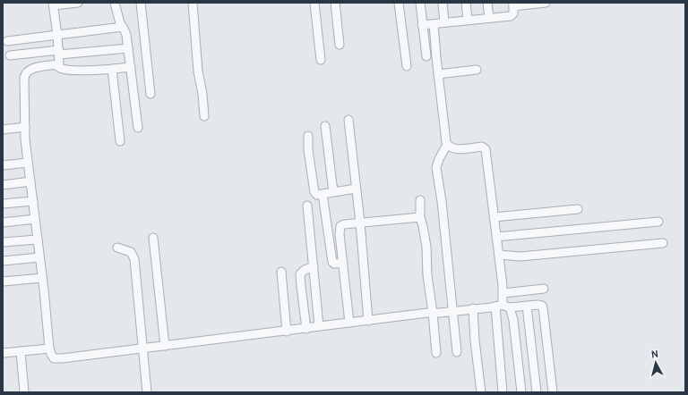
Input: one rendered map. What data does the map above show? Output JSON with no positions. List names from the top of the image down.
{
  "north": "top"
}
